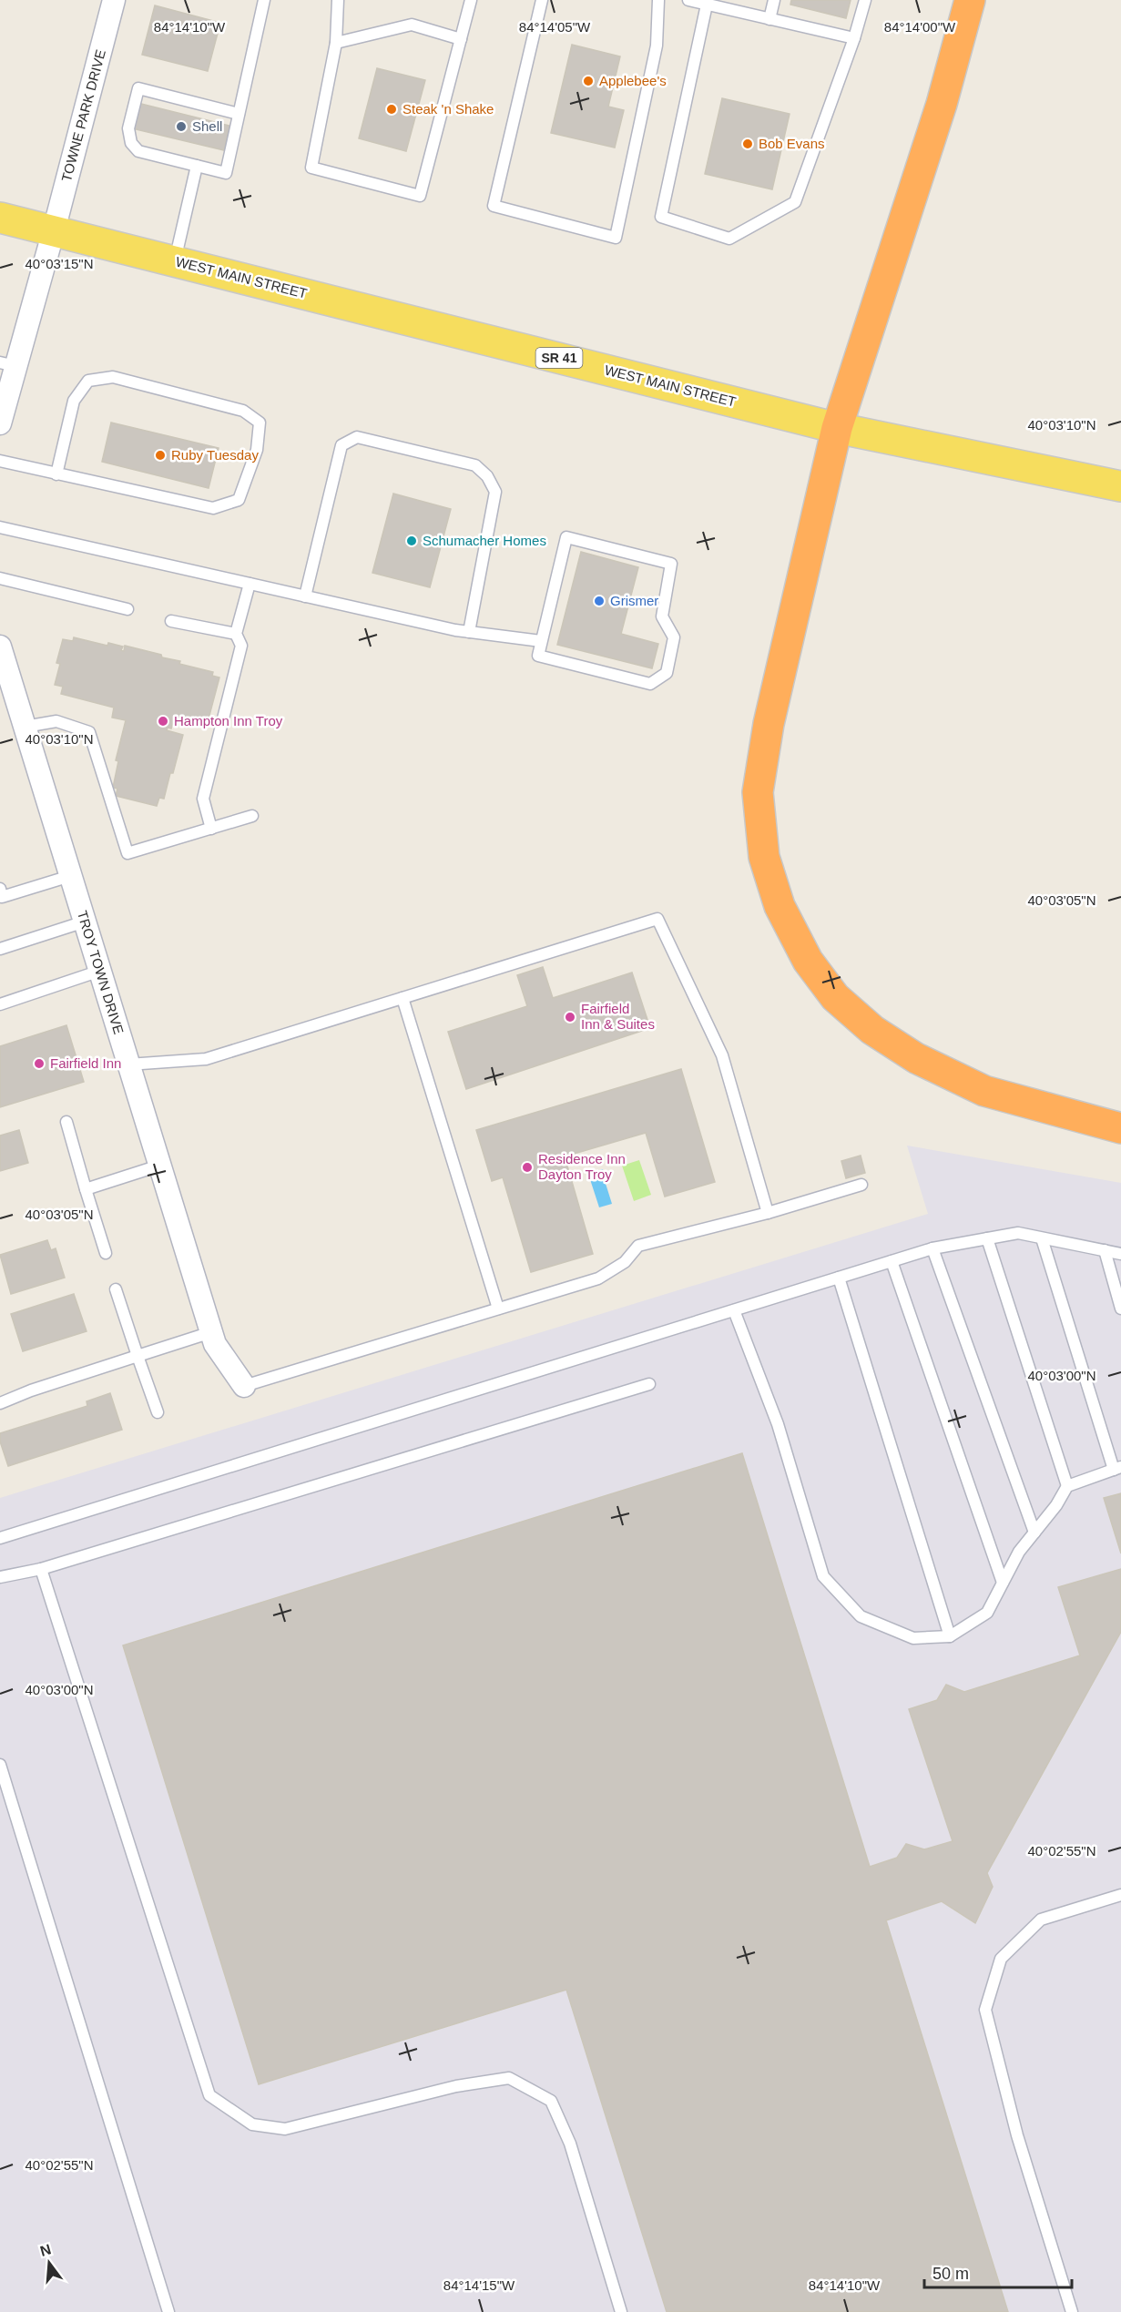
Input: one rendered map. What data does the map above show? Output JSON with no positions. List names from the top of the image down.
{
  "streets": {
    "main road": ["WEST MAIN STREET", "SR 41"],
    "street": ["TOWNE PARK DRIVE", "TROY TOWN DRIVE"]
  },
  "crossings": [
    ["TOWNE PARK DRIVE", "WEST MAIN STREET"]
  ],
  "places": [
    "Applebee's",
    "Steak 'n Shake",
    "Shell",
    "Bob Evans",
    "Ruby Tuesday",
    "Schumacher Homes",
    "Grismer",
    "Hampton Inn Troy",
    "Fairfield Inn & Suites",
    "Fairfield Inn",
    "Residence Inn Dayton Troy"
  ],
  "scale_bar": "50 m",
  "north": "top",
  "coordinates": [
    "84°14'10\"W",
    "84°14'05\"W",
    "84°14'00\"W",
    "40°03'15\"N",
    "40°03'10\"N",
    "40°03'05\"N",
    "40°03'00\"N",
    "40°02'55\"N",
    "84°14'15\"W"
  ]
}
